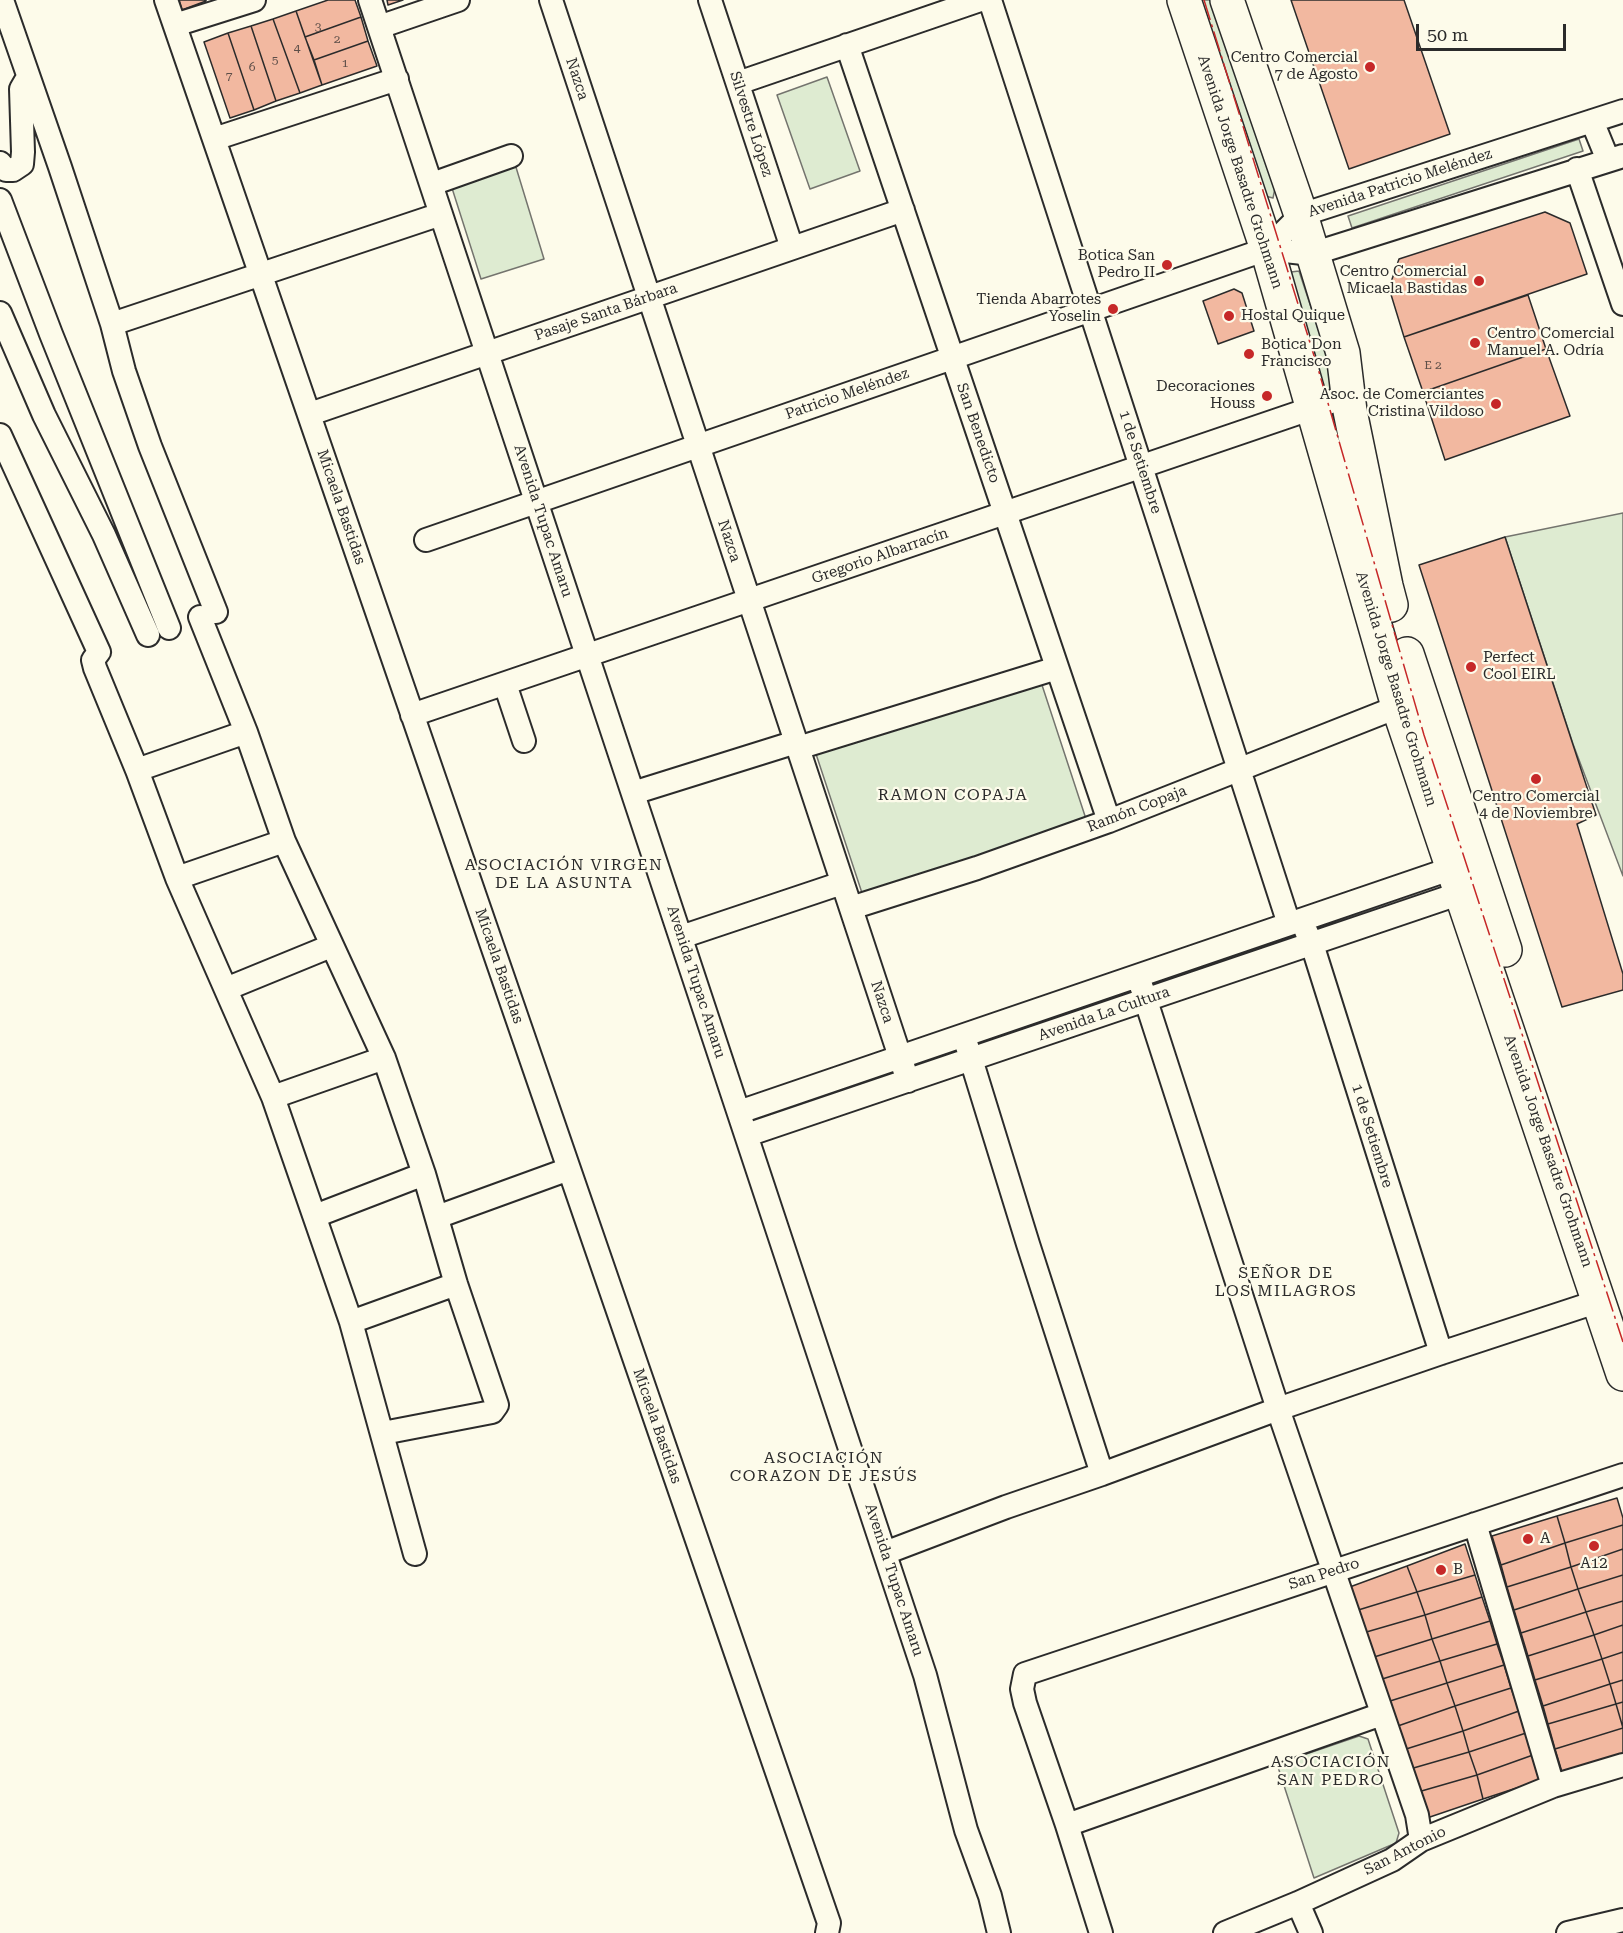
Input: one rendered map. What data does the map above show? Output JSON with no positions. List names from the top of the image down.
{
  "streets": {
    "highway": ["Avenida Jorge Basadre Grohmann"],
    "street": [
      "Nazca",
      "Silvestre López",
      "Avenida Patricio Meléndez",
      "Pasaje Santa Bárbara",
      "Patricio Meléndez",
      "San Benedicto",
      "1 de Setiembre",
      "Micaela Bastidas",
      "Avenida Tupac Amaru",
      "Gregorio Albarracín",
      "Ramón Copaja",
      "Avenida La Cultura",
      "San Pedro",
      "San Antonio"
    ]
  },
  "crossings": [
    ["Nazca", "Pasaje Santa Bárbara"],
    ["Nazca", "Patricio Meléndez"],
    ["Nazca", "Gregorio Albarracín"],
    ["Nazca", "Ramón Copaja"],
    ["Nazca", "Avenida La Cultura"],
    ["Silvestre López", "Pasaje Santa Bárbara"],
    ["Avenida Jorge Basadre Grohmann", "Avenida Patricio Meléndez"],
    ["Avenida Jorge Basadre Grohmann", "Patricio Meléndez"],
    ["Avenida Jorge Basadre Grohmann", "Gregorio Albarracín"],
    ["Avenida Jorge Basadre Grohmann", "Ramón Copaja"],
    ["Avenida Jorge Basadre Grohmann", "Avenida La Cultura"],
    ["Avenida Patricio Meléndez", "Patricio Meléndez"],
    ["Pasaje Santa Bárbara", "San Benedicto"],
    ["Pasaje Santa Bárbara", "Micaela Bastidas"],
    ["Pasaje Santa Bárbara", "Avenida Tupac Amaru"],
    ["Patricio Meléndez", "San Benedicto"],
    ["Patricio Meléndez", "1 de Setiembre"],
    ["Patricio Meléndez", "Avenida Tupac Amaru"],
    ["San Benedicto", "Gregorio Albarracín"],
    ["San Benedicto", "Ramón Copaja"],
    ["1 de Setiembre", "Gregorio Albarracín"],
    ["1 de Setiembre", "Ramón Copaja"],
    ["1 de Setiembre", "Avenida La Cultura"],
    ["Micaela Bastidas", "Gregorio Albarracín"],
    ["Avenida Tupac Amaru", "Gregorio Albarracín"],
    ["Avenida Tupac Amaru", "Avenida La Cultura"]
  ],
  "districts": [
    "RAMON COPAJA",
    "ASOCIACIÓN VIRGEN DE LA ASUNTA",
    "SEÑOR DE LOS MILAGROS",
    "ASOCIACIÓN CORAZON DE JESÚS",
    "ASOCIACIÓN SAN PEDRO"
  ],
  "places": [
    "Centro Comercial 7 de Agosto",
    "Botica San Pedro II",
    "Centro Comercial Micaela Bastidas",
    "Tienda Abarrotes Yoselin",
    "Hostal Quique",
    "Centro Comercial Manuel A. Odría",
    "Botica Don Francisco",
    "Decoraciones Houss",
    "Asoc. de Comerciantes Cristina Vildoso",
    "Perfect Cool EIRL",
    "Centro Comercial 4 de Noviembre",
    "A",
    "A12",
    "B"
  ],
  "house_numbers": [
    "3",
    "2",
    "4",
    "5",
    "1",
    "6",
    "7",
    "E 2"
  ],
  "scale_bar": "50 m"
}
